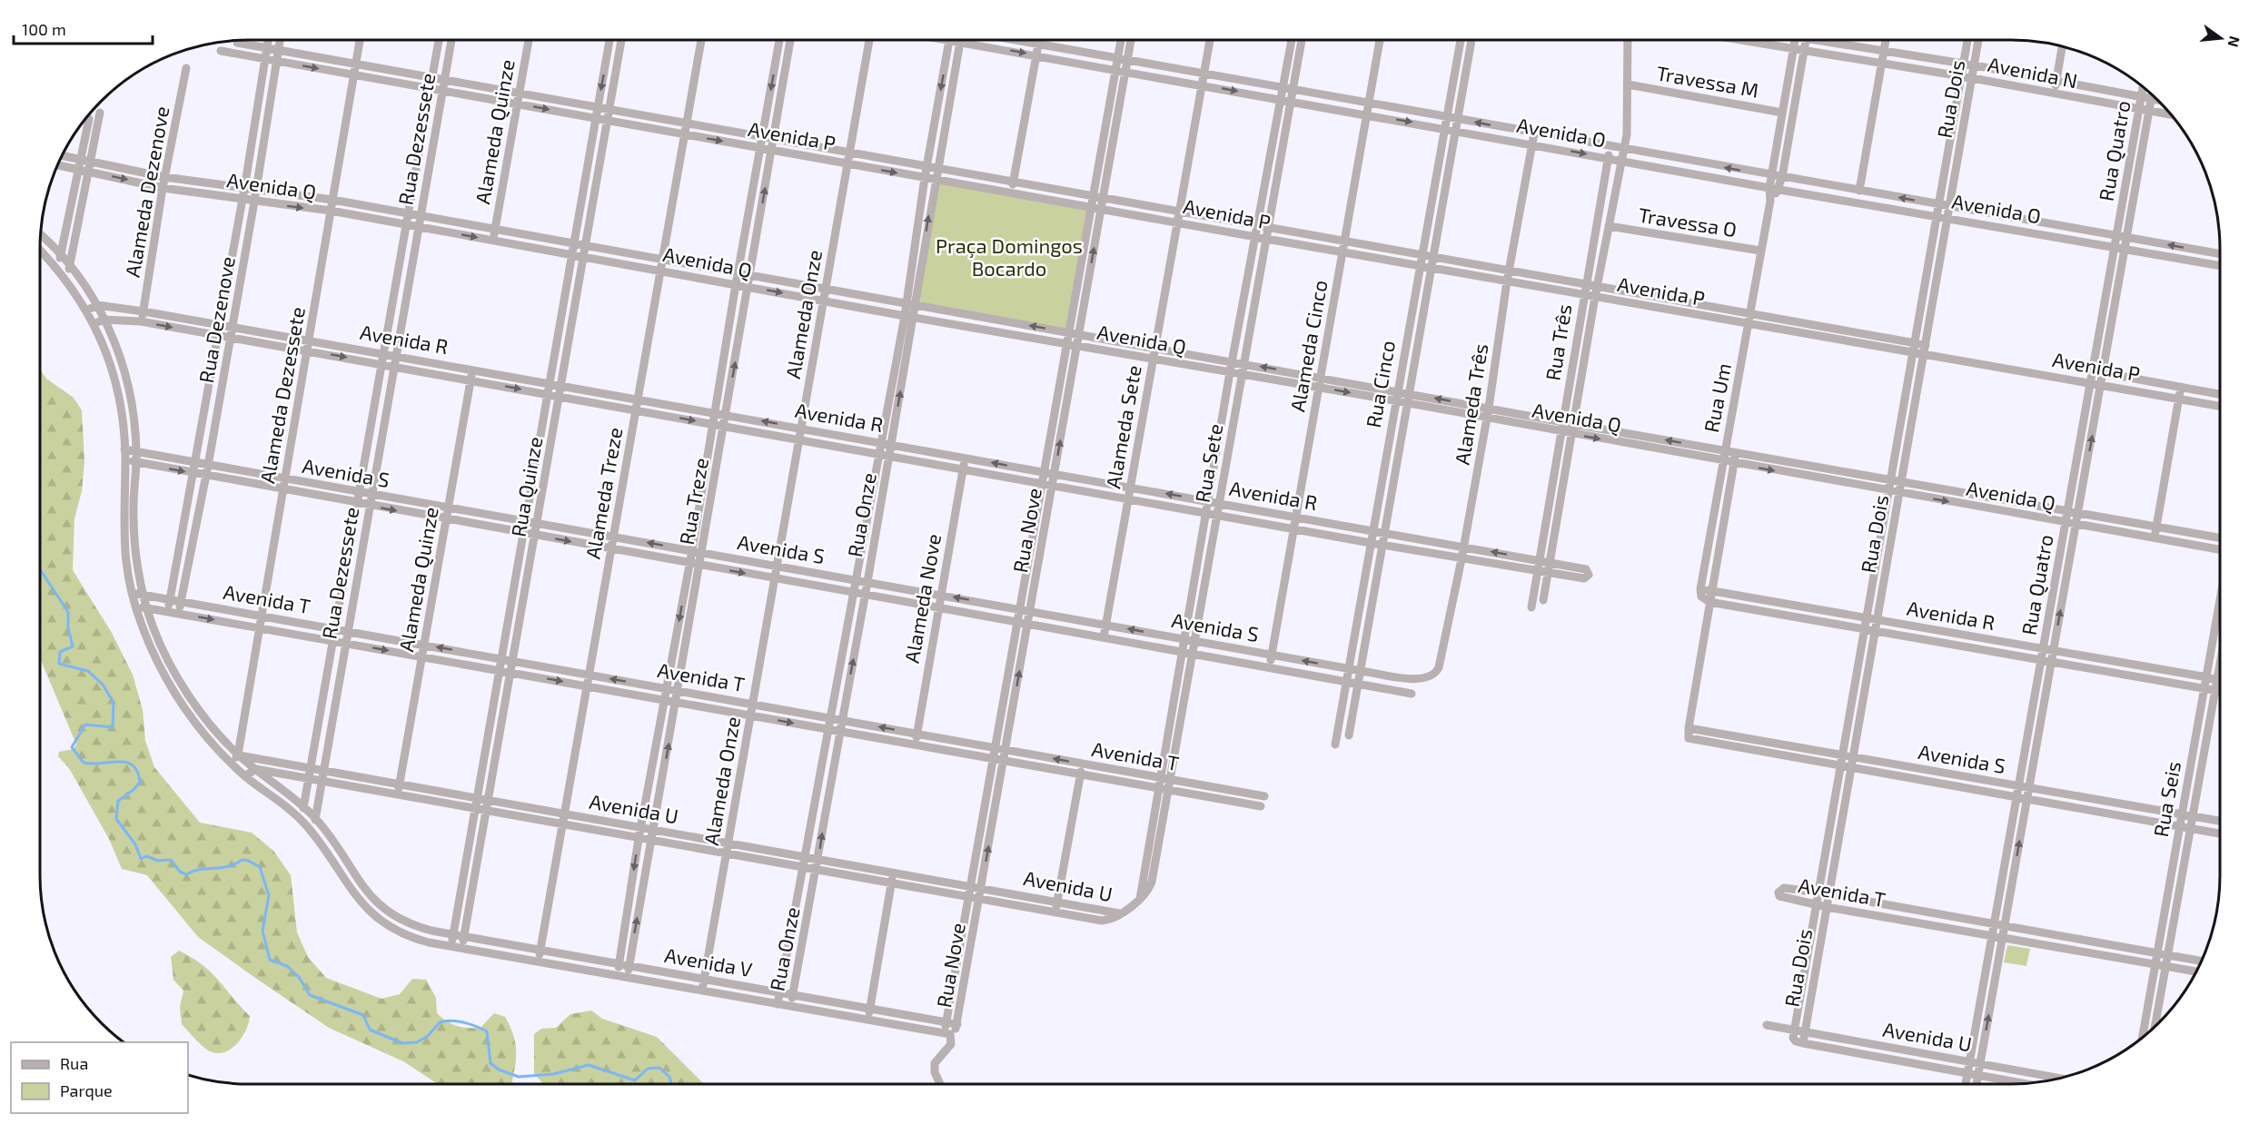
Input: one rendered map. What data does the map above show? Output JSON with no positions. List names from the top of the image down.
{
  "streets": {
    "street": [
      "Avenida N",
      "Travessa M",
      "Rua Dois",
      "Alameda Quinze",
      "Avenida O",
      "Avenida P",
      "Rua Dezessete",
      "Rua Quatro",
      "Avenida Q",
      "Alameda Dezenove",
      "Travessa O",
      "Alameda Onze",
      "Rua Dezenove",
      "Avenida R",
      "Rua Três",
      "Alameda Cinco",
      "Rua Cinco",
      "Alameda Dezessete",
      "Rua Um",
      "Alameda Três",
      "Alameda Sete",
      "Rua Sete",
      "Avenida S",
      "Rua Quinze",
      "Alameda Treze",
      "Rua Treze",
      "Rua Onze",
      "Rua Nove",
      "Avenida T",
      "Alameda Nove",
      "Rua Seis",
      "Avenida U",
      "Avenida V"
    ]
  },
  "crossings": [
    ["Avenida N", "Rua Dois"],
    ["Avenida N", "Rua Quatro"],
    ["Avenida N", "Rua Um"],
    ["Travessa M", "Rua Três"],
    ["Travessa M", "Rua Um"],
    ["Rua Dois", "Avenida O"],
    ["Rua Dois", "Avenida P"],
    ["Rua Dois", "Avenida Q"],
    ["Rua Dois", "Avenida R"],
    ["Rua Dois", "Avenida S"],
    ["Rua Dois", "Avenida T"],
    ["Rua Dois", "Avenida U"],
    ["Alameda Quinze", "Avenida P"],
    ["Alameda Quinze", "Avenida Q"],
    ["Alameda Quinze", "Avenida R"],
    ["Alameda Quinze", "Avenida S"],
    ["Alameda Quinze", "Avenida T"],
    ["Alameda Quinze", "Avenida U"],
    ["Avenida O", "Rua Quatro"],
    ["Avenida O", "Rua Três"],
    ["Avenida O", "Alameda Cinco"],
    ["Avenida O", "Rua Cinco"],
    ["Avenida O", "Rua Um"],
    ["Avenida O", "Alameda Três"],
    ["Avenida O", "Alameda Sete"],
    ["Avenida O", "Rua Sete"],
    ["Avenida O", "Rua Onze"],
    ["Avenida O", "Rua Nove"],
    ["Avenida P", "Rua Dezessete"],
    ["Avenida P", "Rua Quatro"],
    ["Avenida P", "Alameda Onze"],
    ["Avenida P", "Rua Dezenove"],
    ["Avenida P", "Rua Três"],
    ["Avenida P", "Alameda Cinco"],
    ["Avenida P", "Rua Cinco"],
    ["Avenida P", "Alameda Dezessete"],
    ["Avenida P", "Rua Um"],
    ["Avenida P", "Alameda Três"],
    ["Avenida P", "Alameda Sete"],
    ["Avenida P", "Rua Sete"],
    ["Avenida P", "Rua Quinze"],
    ["Avenida P", "Alameda Treze"],
    ["Avenida P", "Rua Treze"],
    ["Avenida P", "Rua Onze"],
    ["Avenida P", "Rua Nove"],
    ["Rua Dezessete", "Avenida Q"],
    ["Rua Dezessete", "Avenida R"],
    ["Rua Dezessete", "Avenida S"],
    ["Rua Dezessete", "Avenida T"],
    ["Rua Dezessete", "Avenida U"],
    ["Rua Dezessete", "Avenida V"],
    ["Rua Quatro", "Avenida Q"],
    ["Rua Quatro", "Avenida R"],
    ["Rua Quatro", "Avenida S"],
    ["Rua Quatro", "Avenida T"],
    ["Rua Quatro", "Avenida U"],
    ["Avenida Q", "Alameda Dezenove"],
    ["Avenida Q", "Alameda Onze"],
    ["Avenida Q", "Rua Dezenove"],
    ["Avenida Q", "Rua Três"],
    ["Avenida Q", "Alameda Cinco"],
    ["Avenida Q", "Rua Cinco"],
    ["Avenida Q", "Alameda Dezessete"],
    ["Avenida Q", "Rua Um"],
    ["Avenida Q", "Alameda Três"],
    ["Avenida Q", "Alameda Sete"],
    ["Avenida Q", "Rua Sete"],
    ["Avenida Q", "Rua Quinze"],
    ["Avenida Q", "Alameda Treze"],
    ["Avenida Q", "Rua Treze"],
    ["Avenida Q", "Rua Onze"],
    ["Avenida Q", "Rua Nove"],
    ["Alameda Dezenove", "Avenida R"],
    ["Travessa O", "Rua Três"],
    ["Travessa O", "Rua Um"],
    ["Alameda Onze", "Avenida R"],
    ["Alameda Onze", "Avenida S"],
    ["Alameda Onze", "Avenida T"],
    ["Alameda Onze", "Avenida U"],
    ["Alameda Onze", "Avenida V"],
    ["Rua Dezenove", "Avenida R"],
    ["Rua Dezenove", "Avenida S"],
    ["Rua Dezenove", "Avenida T"],
    ["Avenida R", "Rua Três"],
    ["Avenida R", "Alameda Cinco"],
    ["Avenida R", "Rua Cinco"],
    ["Avenida R", "Alameda Dezessete"],
    ["Avenida R", "Rua Um"],
    ["Avenida R", "Alameda Três"],
    ["Avenida R", "Alameda Sete"],
    ["Avenida R", "Rua Sete"],
    ["Avenida R", "Rua Quinze"],
    ["Avenida R", "Alameda Treze"],
    ["Avenida R", "Rua Treze"],
    ["Avenida R", "Rua Onze"],
    ["Avenida R", "Rua Nove"],
    ["Avenida R", "Alameda Nove"],
    ["Avenida R", "Rua Seis"],
    ["Avenida R", "Avenida V"],
    ["Alameda Cinco", "Avenida S"],
    ["Rua Cinco", "Avenida S"],
    ["Alameda Dezessete", "Avenida S"],
    ["Alameda Dezessete", "Avenida T"],
    ["Alameda Dezessete", "Avenida U"],
    ["Alameda Dezessete", "Avenida V"],
    ["Rua Um", "Avenida S"],
    ["Alameda Três", "Avenida S"],
    ["Alameda Sete", "Avenida S"],
    ["Rua Sete", "Avenida S"],
    ["Rua Sete", "Avenida T"],
    ["Rua Sete", "Avenida U"],
    ["Avenida S", "Rua Quinze"],
    ["Avenida S", "Alameda Treze"],
    ["Avenida S", "Rua Treze"],
    ["Avenida S", "Rua Onze"],
    ["Avenida S", "Rua Nove"],
    ["Avenida S", "Alameda Nove"],
    ["Avenida S", "Rua Seis"],
    ["Avenida S", "Avenida V"],
    ["Rua Quinze", "Avenida T"],
    ["Rua Quinze", "Avenida U"],
    ["Rua Quinze", "Avenida V"],
    ["Alameda Treze", "Avenida T"],
    ["Alameda Treze", "Avenida U"],
    ["Alameda Treze", "Avenida V"],
    ["Rua Treze", "Avenida T"],
    ["Rua Treze", "Avenida U"],
    ["Rua Treze", "Avenida V"],
    ["Rua Onze", "Avenida T"],
    ["Rua Onze", "Avenida U"],
    ["Rua Onze", "Avenida V"],
    ["Rua Nove", "Avenida T"],
    ["Rua Nove", "Avenida U"],
    ["Rua Nove", "Avenida V"],
    ["Avenida T", "Alameda Nove"],
    ["Avenida T", "Rua Seis"],
    ["Avenida T", "Avenida V"],
    ["Avenida U", "Avenida V"]
  ],
  "parks": ["Praça Domingos Bocardo"],
  "legend": ["Rua", "Parque"],
  "scale_bar": "100 m",
  "north": "right"
}
